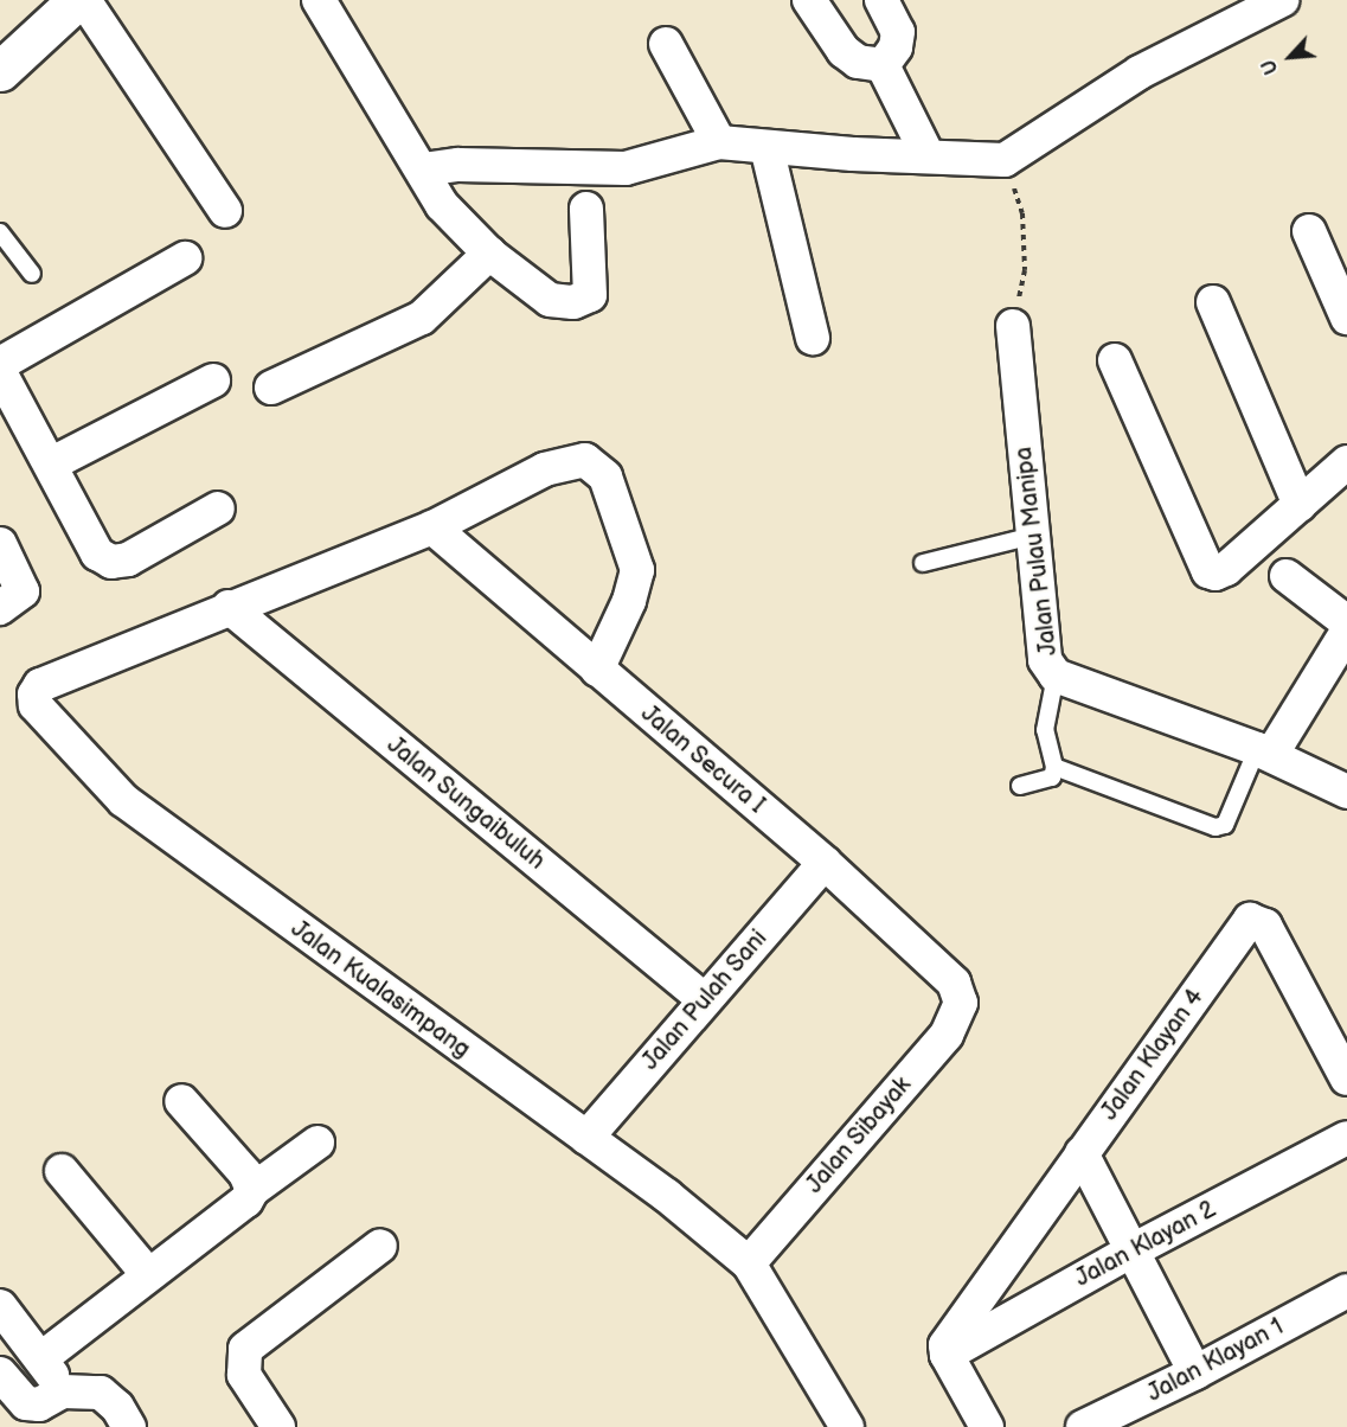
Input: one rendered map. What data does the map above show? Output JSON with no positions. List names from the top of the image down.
{
  "streets": {
    "street": [
      "Jalan Pulau Manipa",
      "Jalan Secura I",
      "Jalan Sungaibuluh",
      "Jalan Kualasimpang",
      "Jalan Pulah Sani",
      "Jalan Klayan 4",
      "Jalan Sibayak",
      "Jalan Klayan 2",
      "Jalan Klayan 1"
    ]
  },
  "crossings": [
    ["Jalan Secura I", "Jalan Pulah Sani"],
    ["Jalan Secura I", "Jalan Sibayak"],
    ["Jalan Sungaibuluh", "Jalan Kualasimpang"],
    ["Jalan Sungaibuluh", "Jalan Pulah Sani"],
    ["Jalan Kualasimpang", "Jalan Pulah Sani"],
    ["Jalan Kualasimpang", "Jalan Sibayak"],
    ["Jalan Klayan 4", "Jalan Klayan 2"]
  ],
  "north": "bottom left"
}
